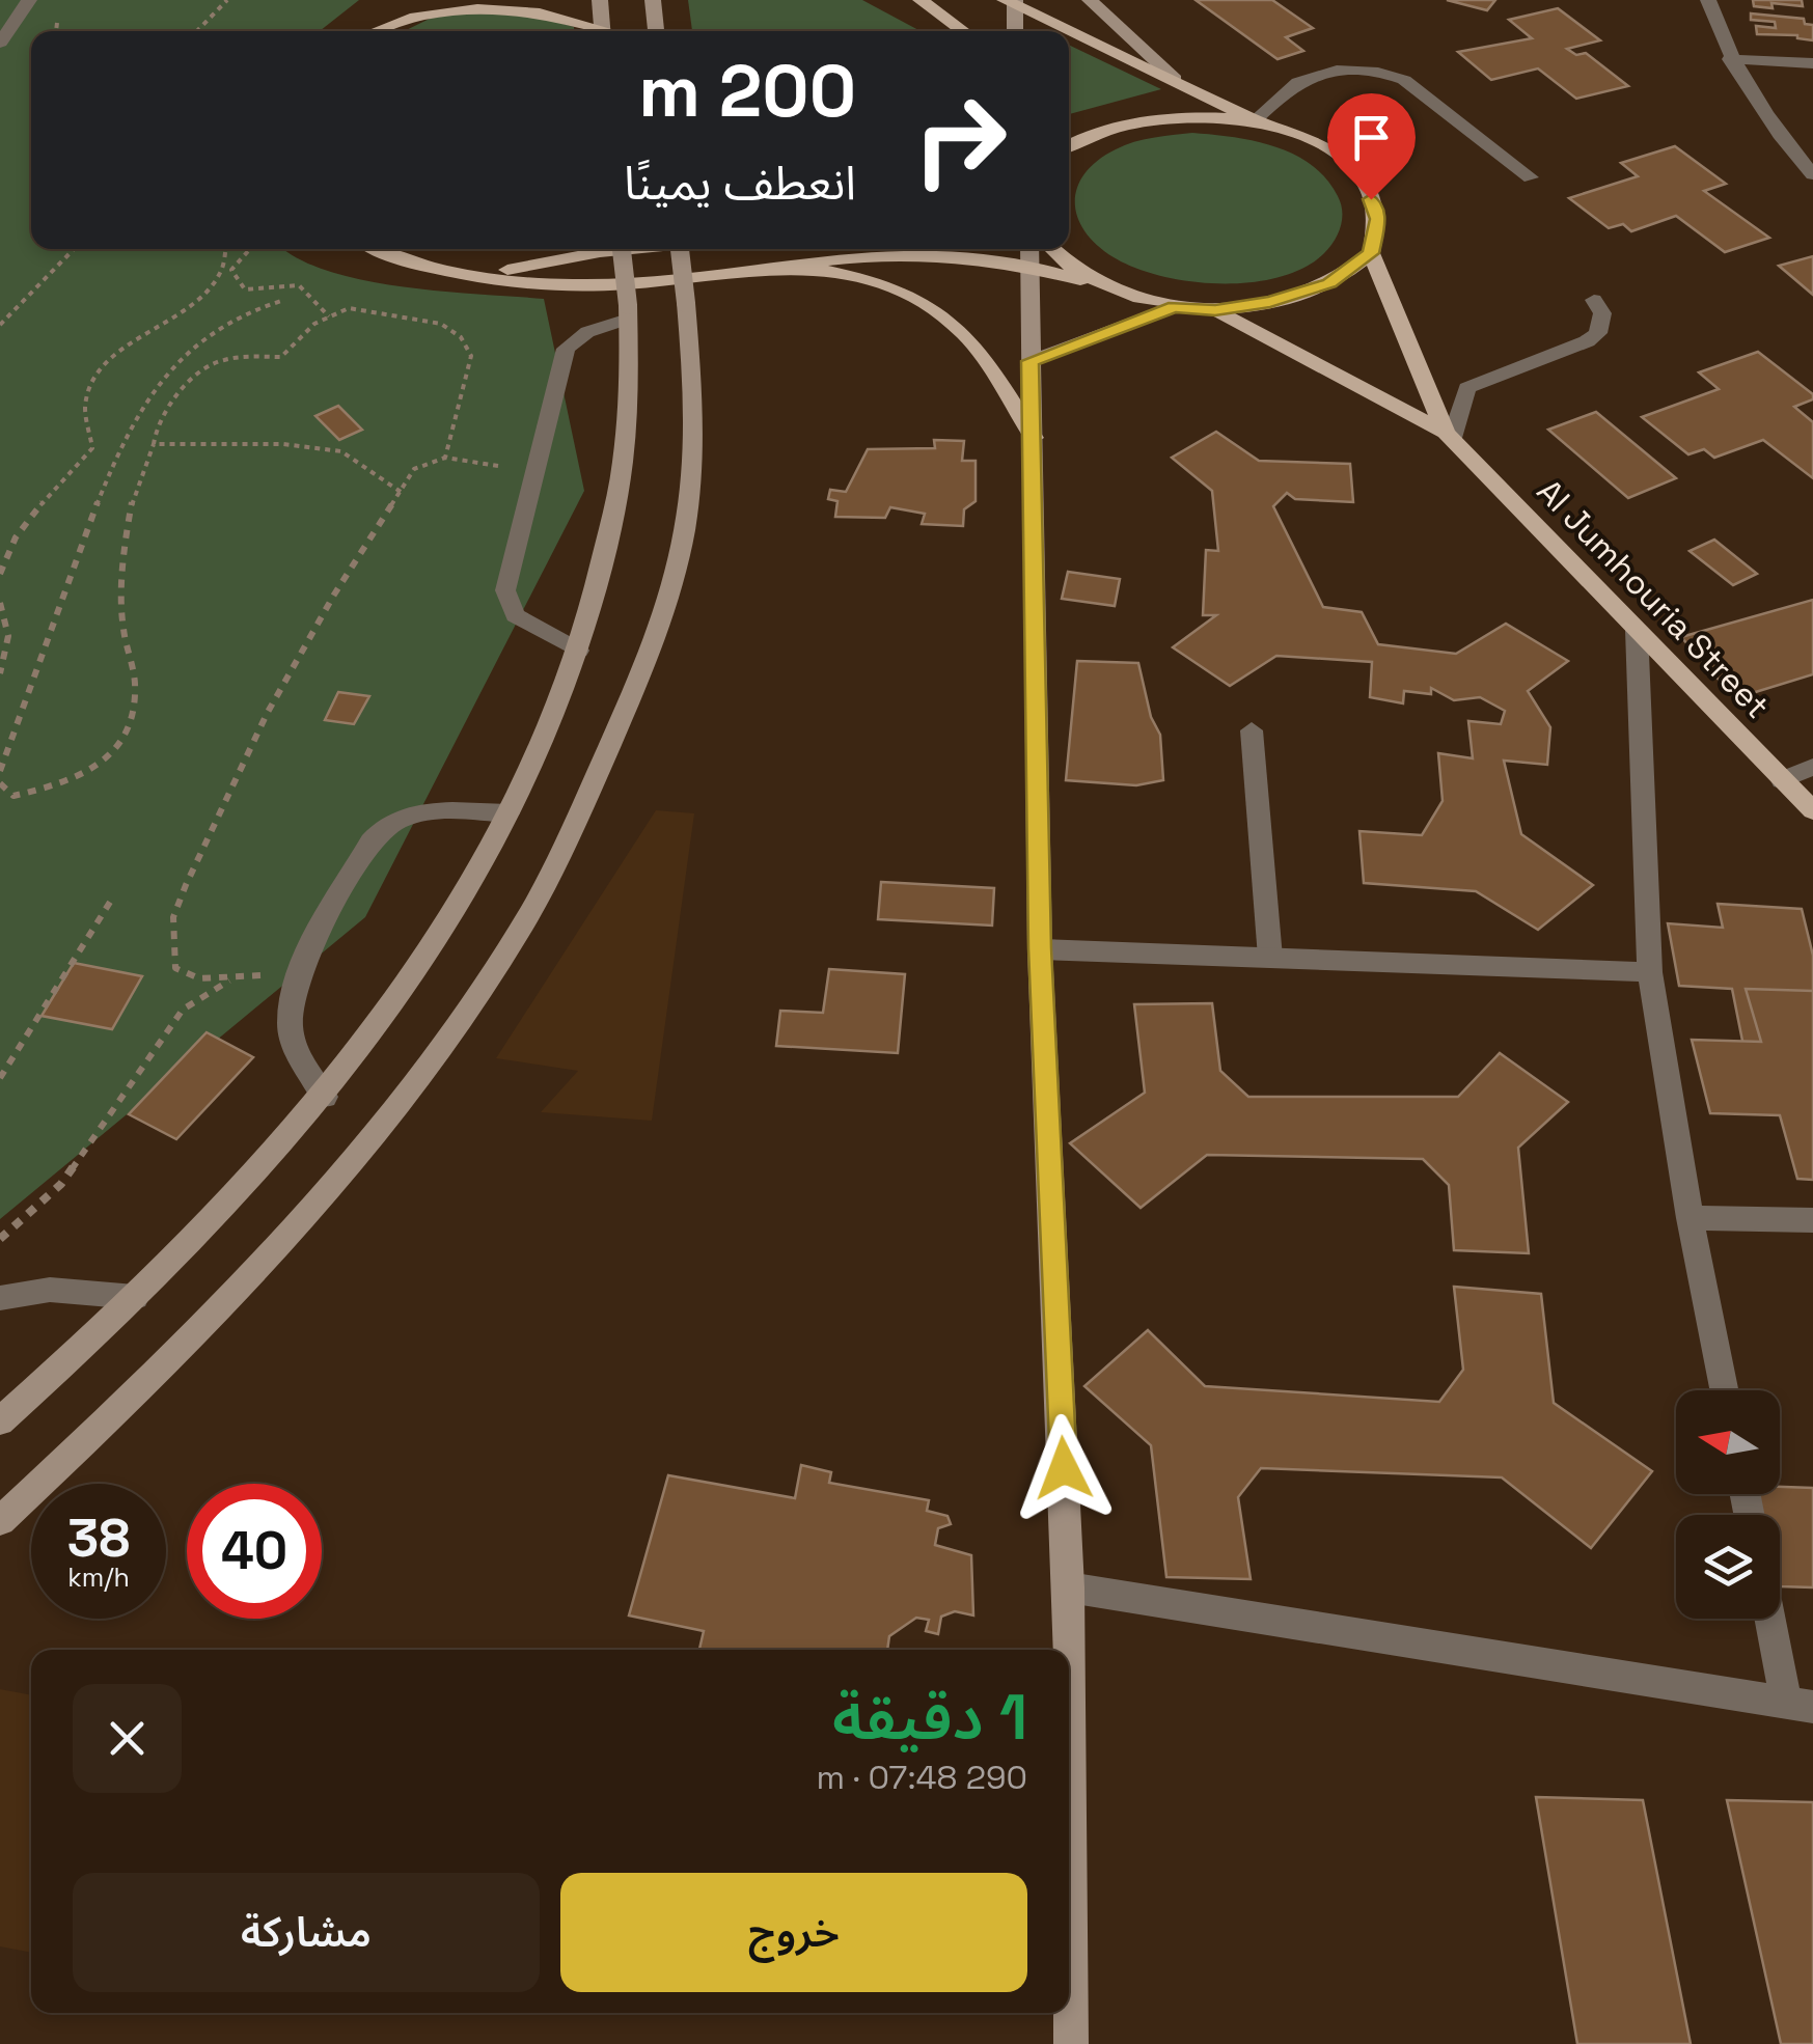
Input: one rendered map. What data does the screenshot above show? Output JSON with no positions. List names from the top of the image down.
{
  "streets": {
    "main road": ["Al Jumhouria Street"]
  },
  "north": "left",
  "page": {
    "turn": ["200 m", "انعطف يمينًا"],
    "speed": "38 km/h",
    "limit": "40",
    "heading": ["1 دقيقة", "290 m · 07:48"],
    "buttons": ["خروج", "مشاركة"]
  }
}
